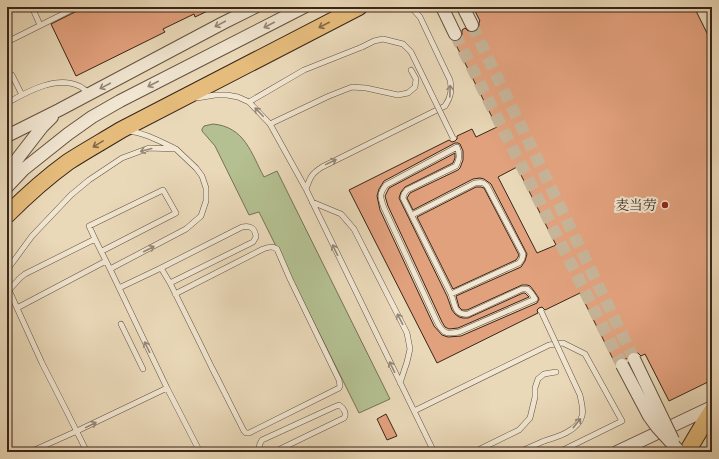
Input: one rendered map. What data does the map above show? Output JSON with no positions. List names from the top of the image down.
{
  "places": ["麦当劳"]
}
